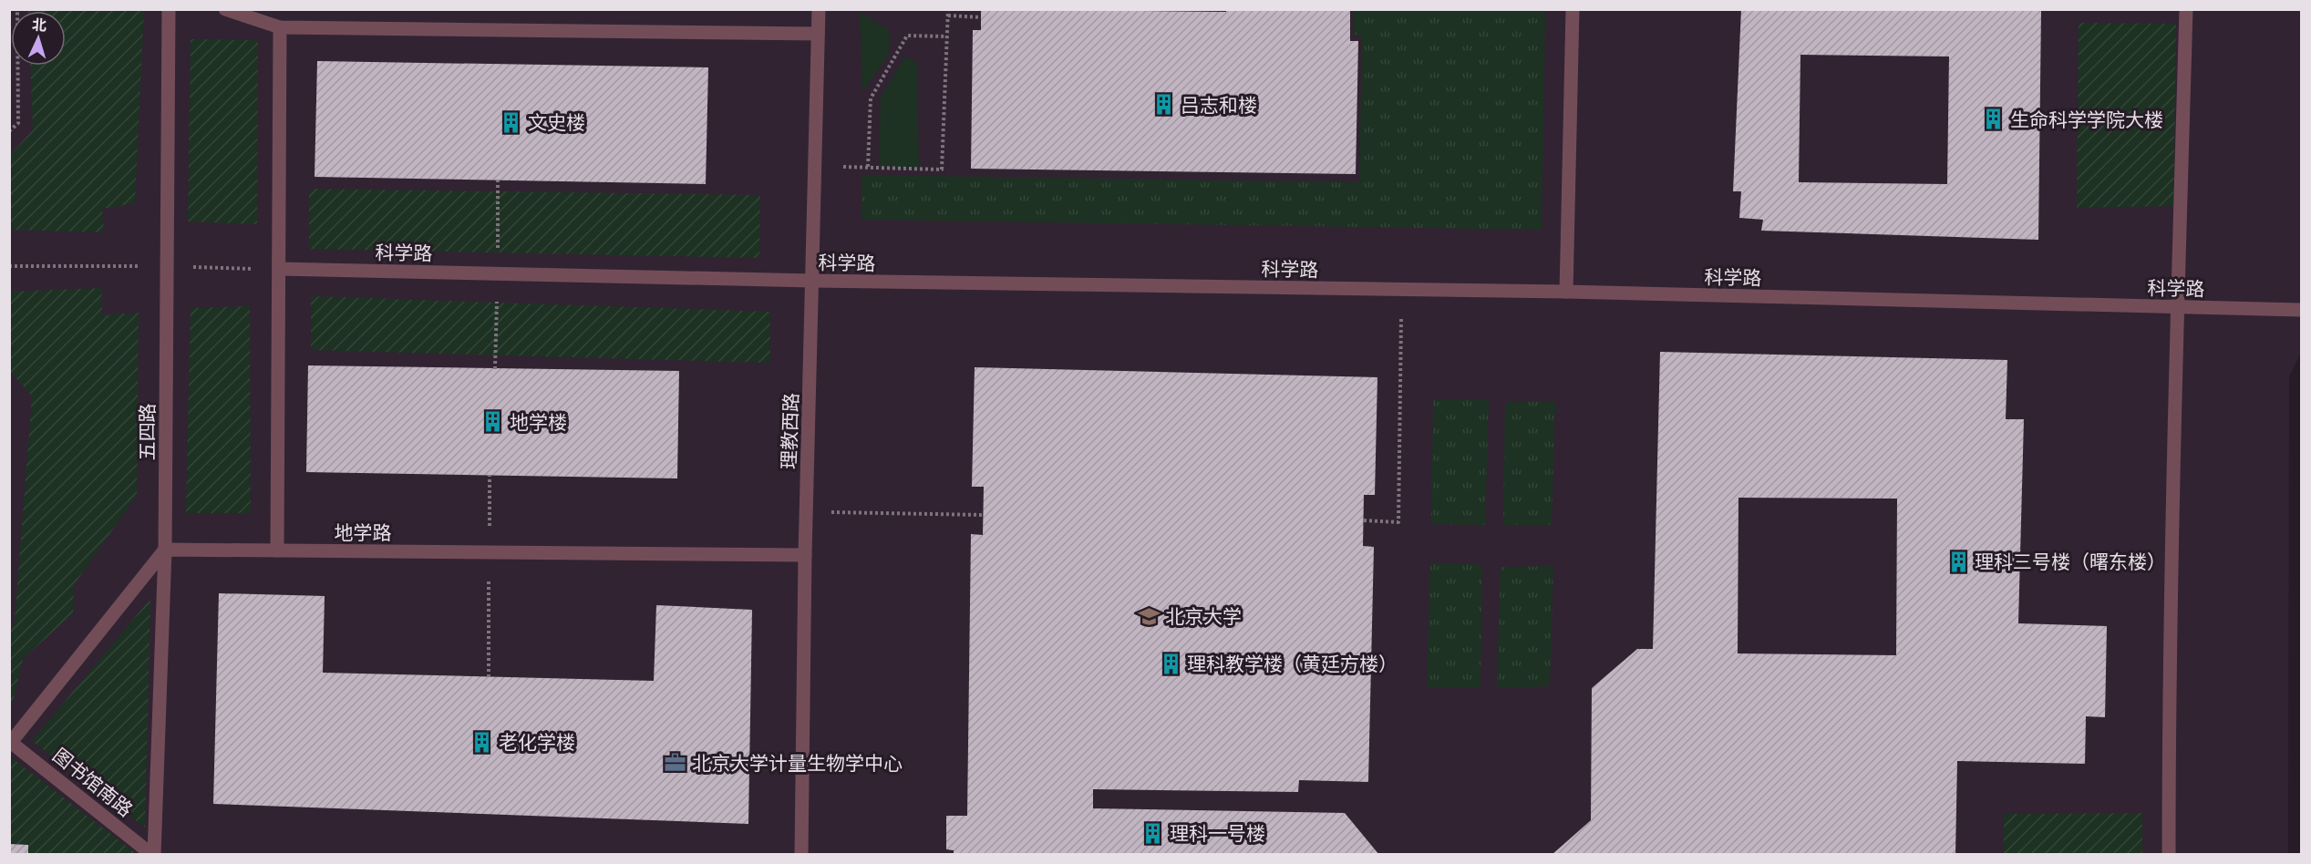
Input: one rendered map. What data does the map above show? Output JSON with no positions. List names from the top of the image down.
{
  "streets": {
    "street": [
      "科学路",
      "理教西路",
      "五四路",
      "地学路",
      "图书馆南路"
    ]
  },
  "crossings": [
    ["科学路", "理教西路"],
    ["理教西路", "地学路"],
    ["五四路", "地学路"],
    ["五四路", "图书馆南路"]
  ],
  "places": {
    "building": [
      "吕志和楼",
      "生命科学学院大楼",
      "文史楼",
      "地学楼",
      "理科三号楼（曙东楼）",
      "理科教学楼（黄廷方楼）",
      "老化学楼",
      "理科一号楼"
    ],
    "school or university": ["北京大学"],
    "office": ["北京大学计量生物学中心"]
  },
  "north": "top"
}
